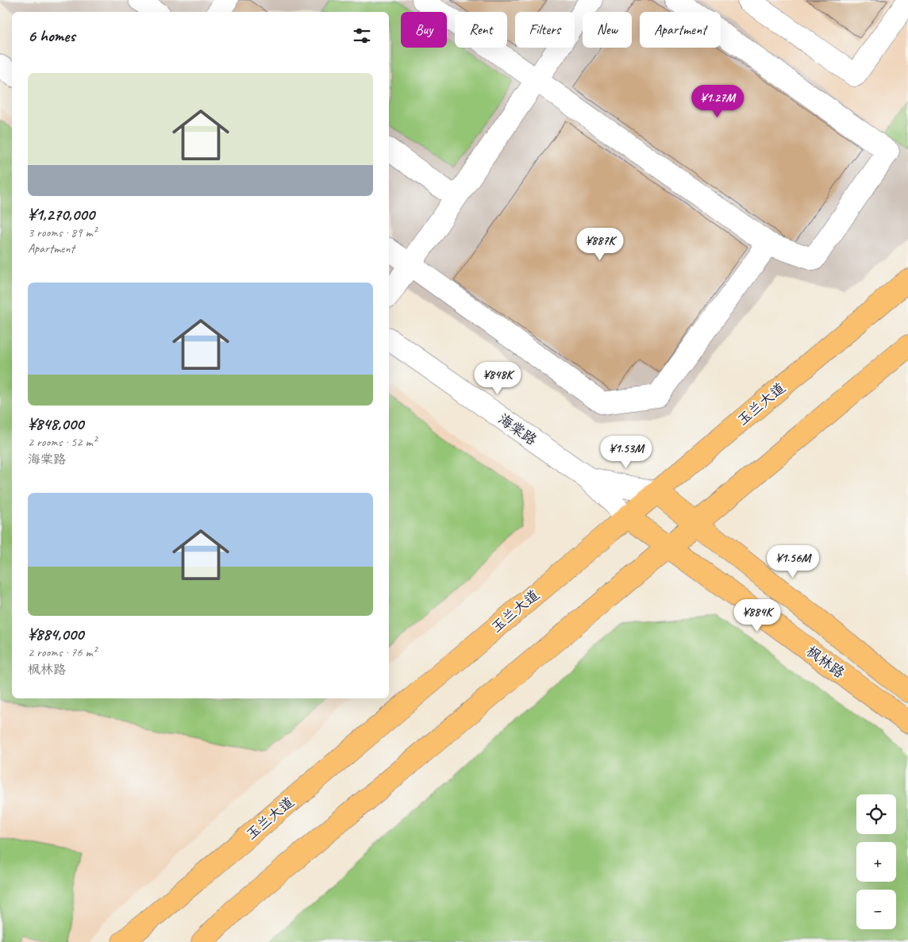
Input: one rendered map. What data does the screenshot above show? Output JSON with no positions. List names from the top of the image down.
{
  "streets": {
    "main road": ["玉兰大道", "枫林路"],
    "street": ["海棠路"]
  },
  "crossings": [
    ["玉兰大道", "海棠路"],
    ["玉兰大道", "枫林路"],
    ["海棠路", "枫林路"]
  ],
  "page": {
    "chip": [
      "Buy",
      "Rent",
      "Filters",
      "New",
      "Apartment"
    ],
    "heading": "6 homes",
    "list": [
      {
        "name": "¥1,270,000",
        "note": "3 rooms · 89 m² · Apartment"
      },
      {
        "name": "¥848,000",
        "note": "2 rooms · 52 m² · 海棠路"
      },
      {
        "name": "¥884,000",
        "note": "2 rooms · 76 m² · 枫林路"
      }
    ],
    "price": [
      "¥1.27M",
      "¥887K",
      "¥848K",
      "¥1.53M",
      "¥1.56M",
      "¥884K"
    ],
    "map_buttons": ["+", "−"]
  }
}
